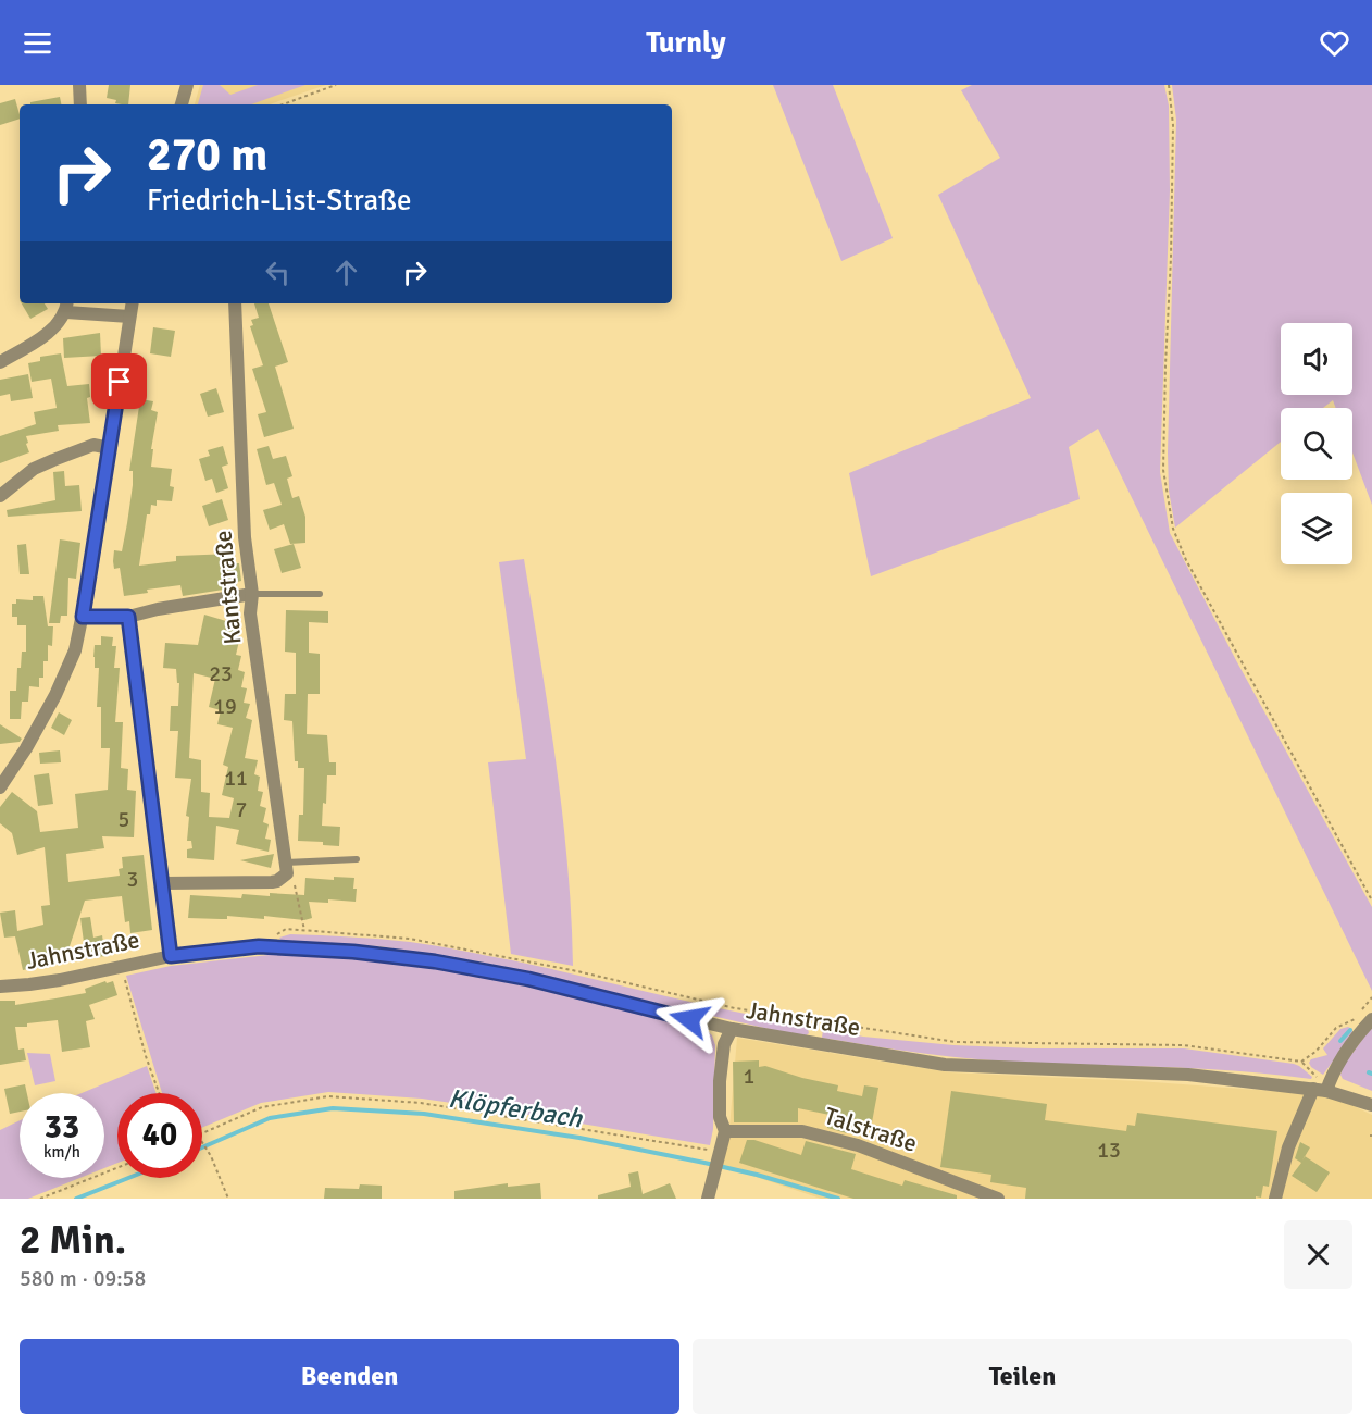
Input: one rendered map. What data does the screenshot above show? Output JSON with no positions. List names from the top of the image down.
{
  "streets": {
    "street": ["Kantstraße", "Jahnstraße", "Talstraße"]
  },
  "water": ["Klöpferbach"],
  "house_numbers": [
    "23",
    "19",
    "11",
    "7",
    "5",
    "3",
    "1",
    "13"
  ],
  "page": {
    "header": "Turnly",
    "turn": ["270 m", "Friedrich-List-Straße"],
    "speed": "33 km/h",
    "limit": "40",
    "heading": ["2 Min.", "580 m · 09:58"],
    "buttons": ["Beenden", "Teilen"]
  }
}
